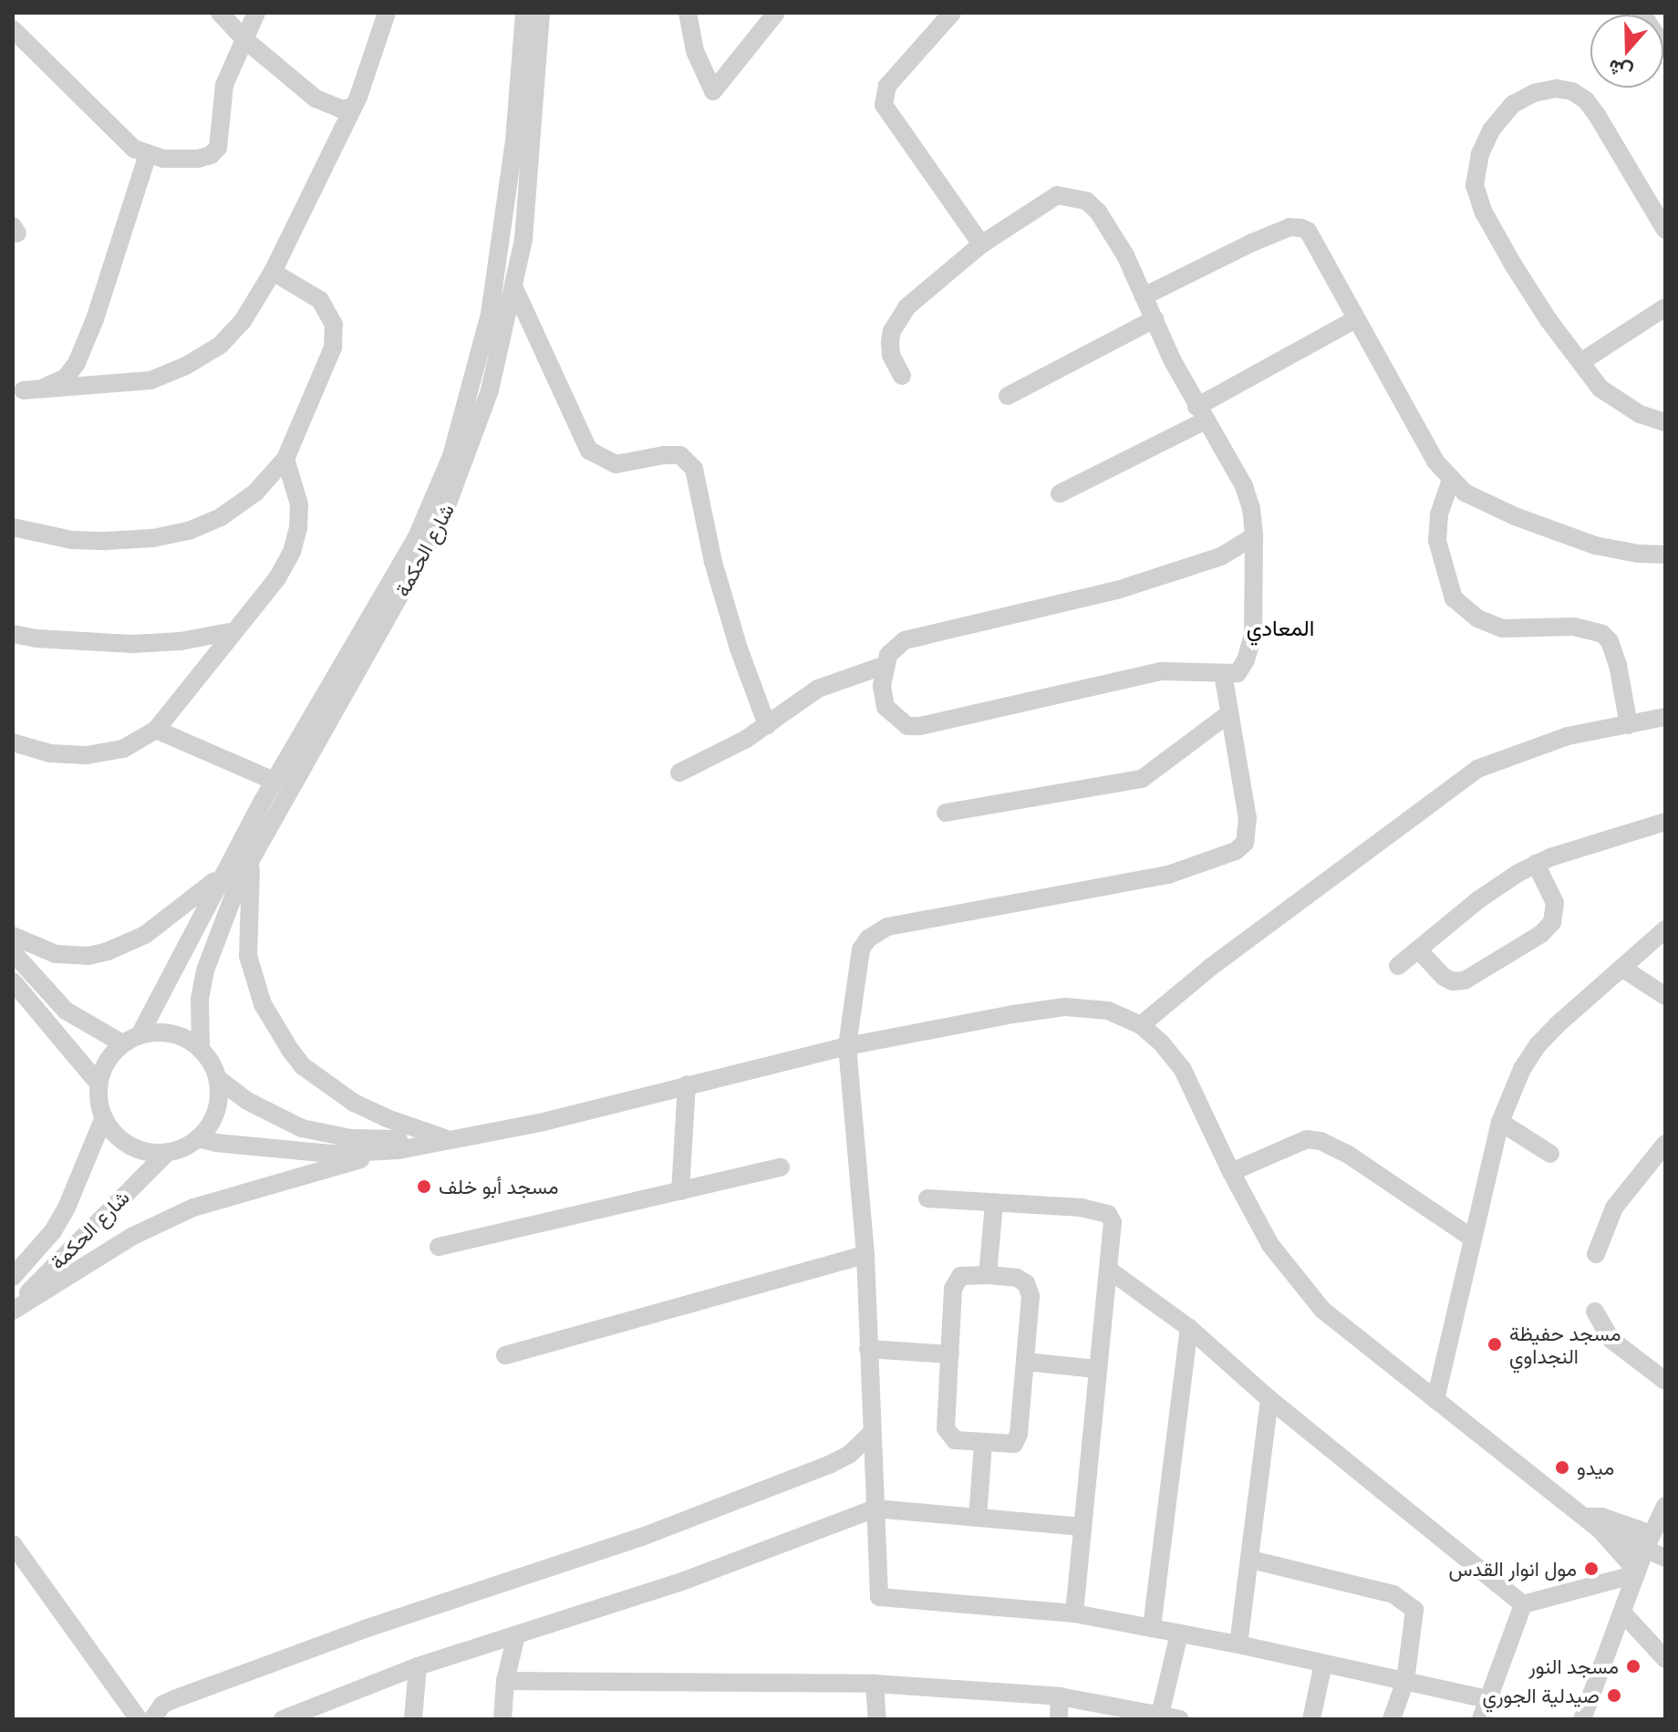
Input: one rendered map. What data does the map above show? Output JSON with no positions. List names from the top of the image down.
{
  "streets": {
    "street": ["شارع الحكمة"]
  },
  "districts": ["المعادي"],
  "places": [
    "مسجد أبو خلف",
    "مسجد حفيظة النجداوي",
    "ميدو",
    "مول انوار القدس",
    "مسجد النور",
    "صيدلية الجوري"
  ],
  "north": "bottom"
}
